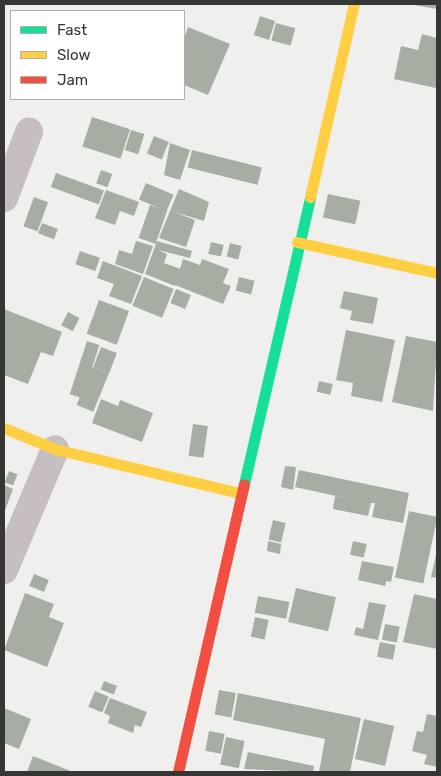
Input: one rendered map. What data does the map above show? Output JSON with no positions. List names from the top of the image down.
{
  "legend": ["Fast", "Slow", "Jam"]
}
